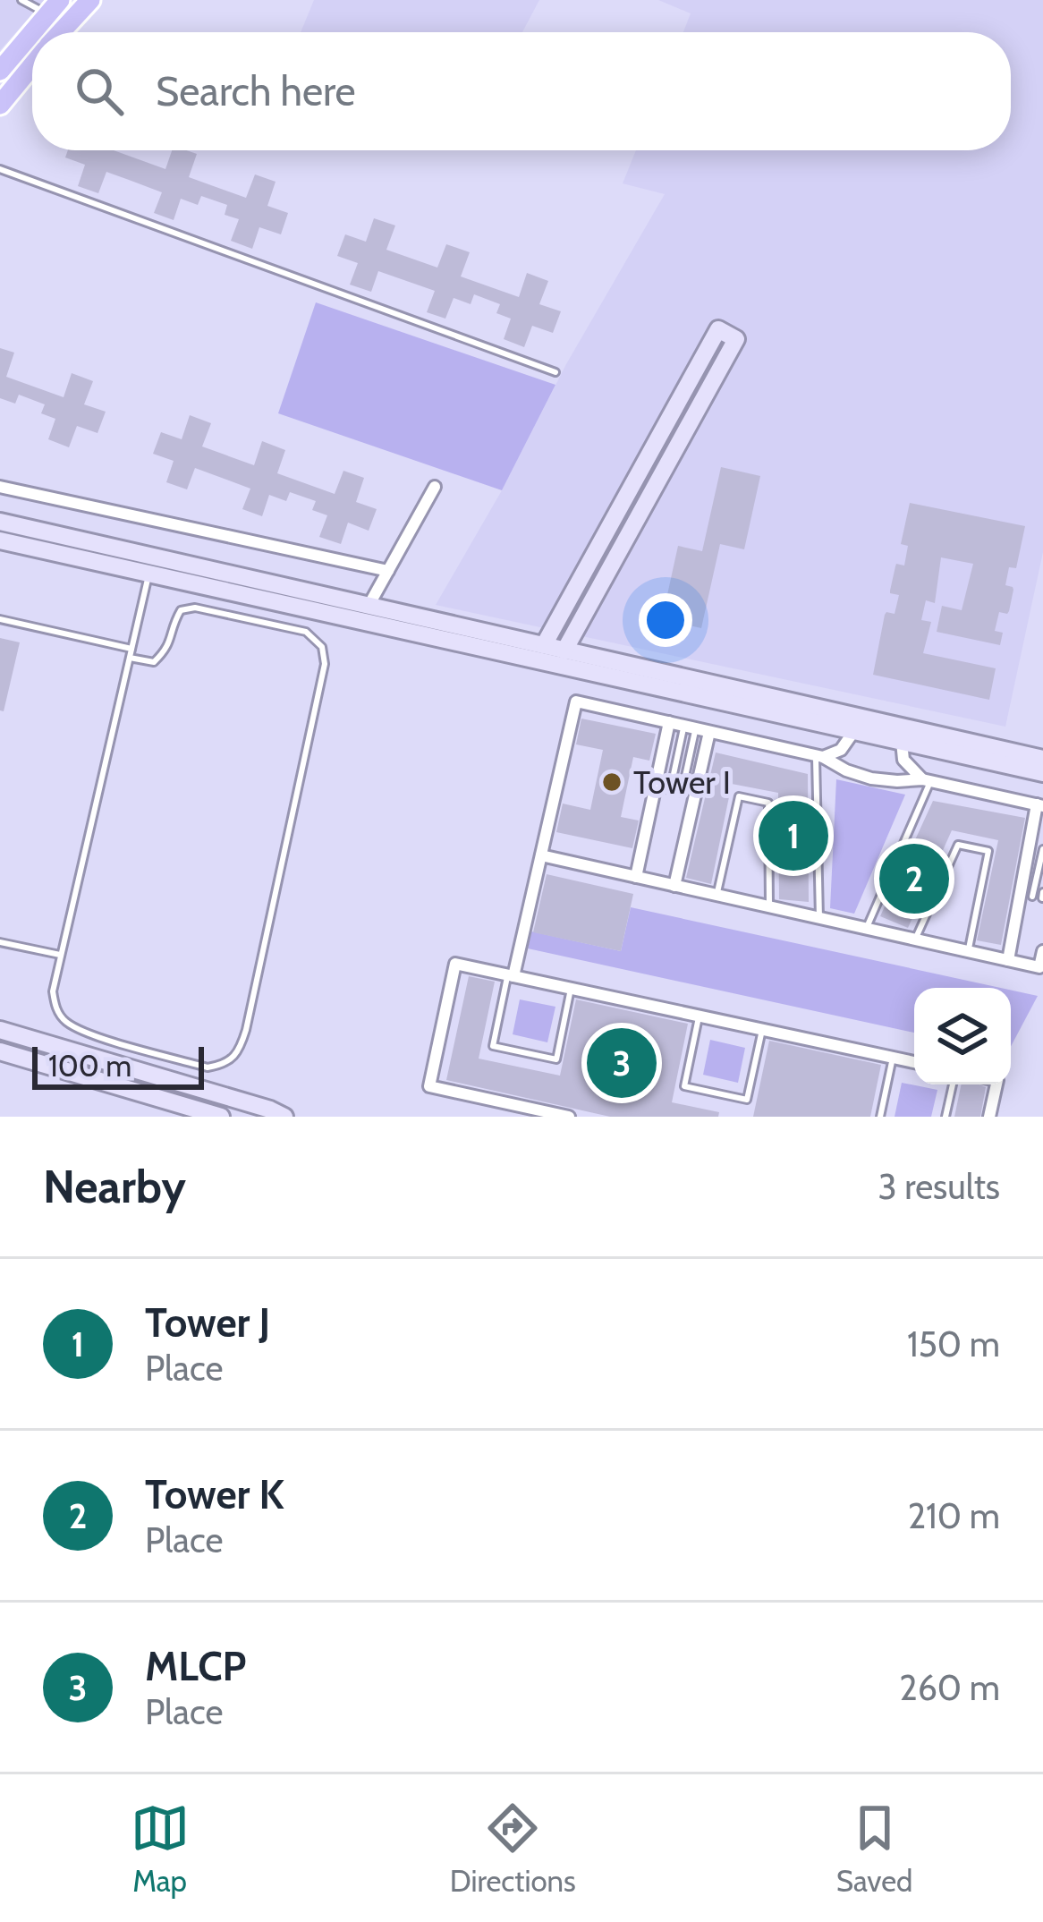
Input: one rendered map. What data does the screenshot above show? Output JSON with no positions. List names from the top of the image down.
{
  "places": ["Tower I"],
  "scale_bar": "100 m",
  "page": {
    "search": "Search here",
    "pins": ["1", "2", "3"],
    "scale": "100 m",
    "heading": ["Nearby", "3 results"],
    "list": [
      {
        "mark": "1",
        "name": "Tower J",
        "note": "Place",
        "value": "150 m"
      },
      {
        "mark": "2",
        "name": "Tower K",
        "note": "Place",
        "value": "210 m"
      },
      {
        "mark": "3",
        "name": "MLCP",
        "note": "Place",
        "value": "260 m"
      }
    ],
    "nav": ["Map", "Directions", "Saved"]
  }
}
